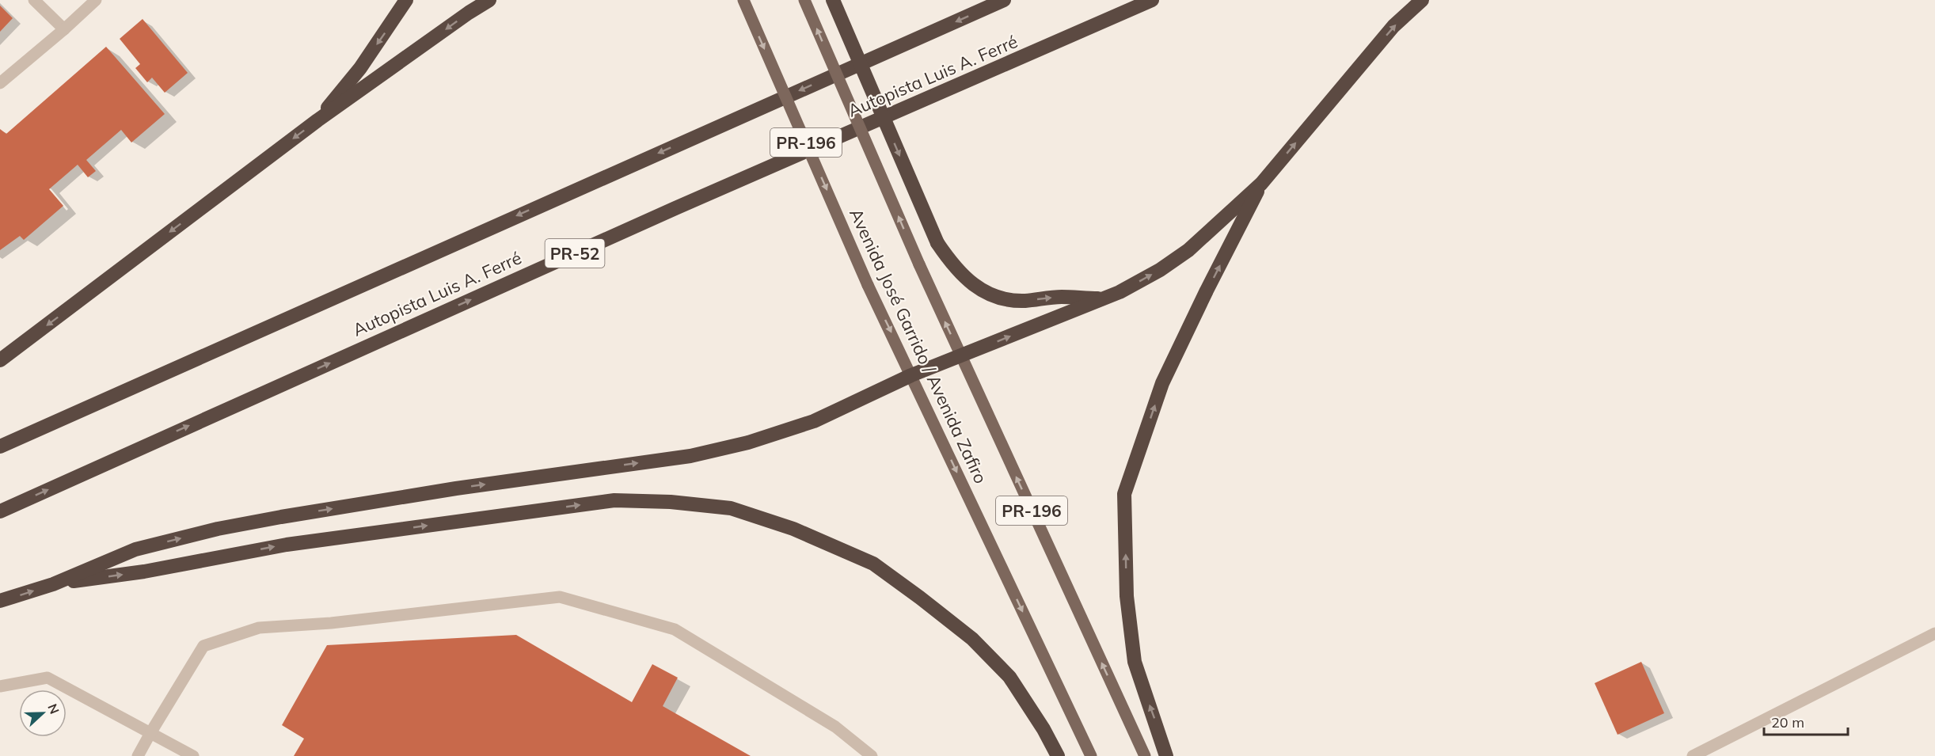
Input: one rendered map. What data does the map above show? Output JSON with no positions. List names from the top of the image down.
{
  "streets": {
    "highway": ["Autopista Luis A. Ferré", "PR-52"],
    "main road": ["PR-196", "Avenida José Garrido / Avenida Zafiro"]
  },
  "scale_bar": "20 m",
  "north": "right"
}
